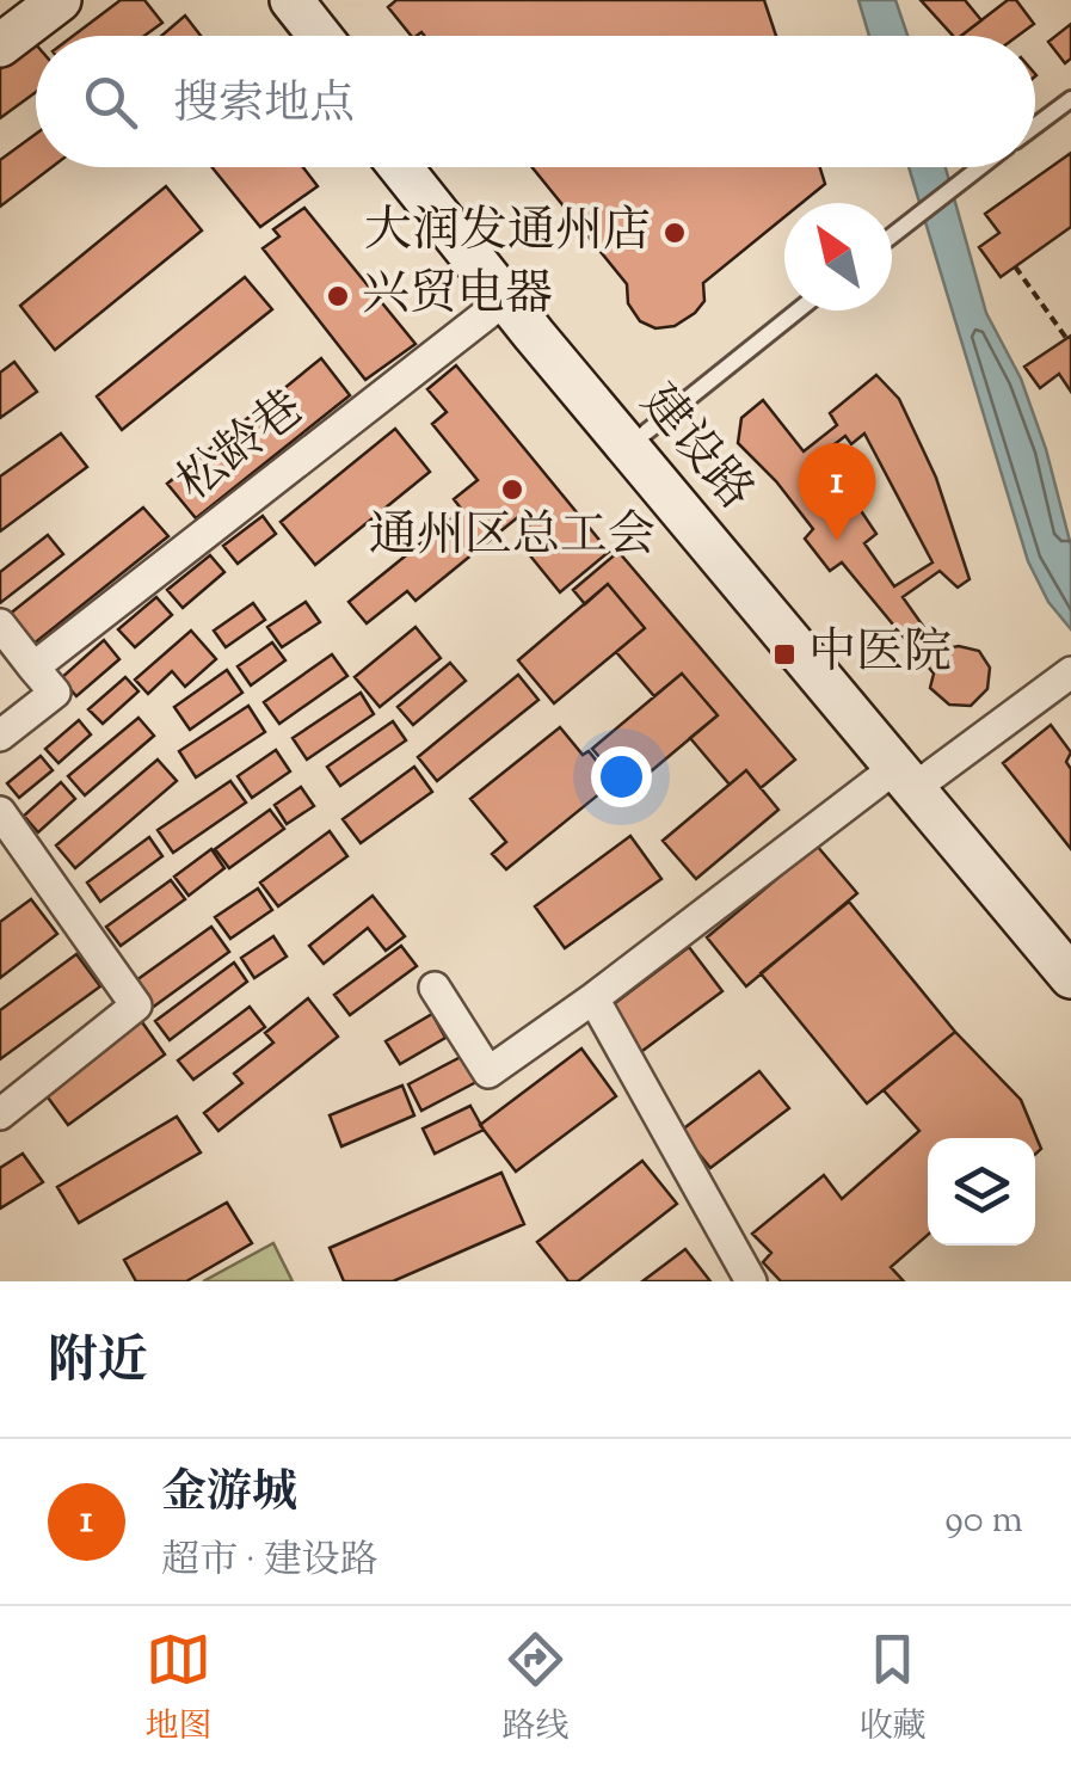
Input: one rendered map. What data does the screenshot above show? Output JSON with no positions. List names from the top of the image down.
{
  "streets": {
    "street": ["松龄巷", "建设路"]
  },
  "crossings": [
    ["松龄巷", "建设路"]
  ],
  "places": {
    "other": ["大润发通州店", "兴贸电器", "通州区总工会"],
    "transit": ["中医院"]
  },
  "north": "top left",
  "page": {
    "search": "搜索地点",
    "pins": "1",
    "heading": "附近",
    "list": [
      {
        "mark": "1",
        "name": "金游城",
        "note": "超市 · 建设路",
        "value": "90 m"
      }
    ],
    "nav": ["地图", "路线", "收藏"]
  }
}
